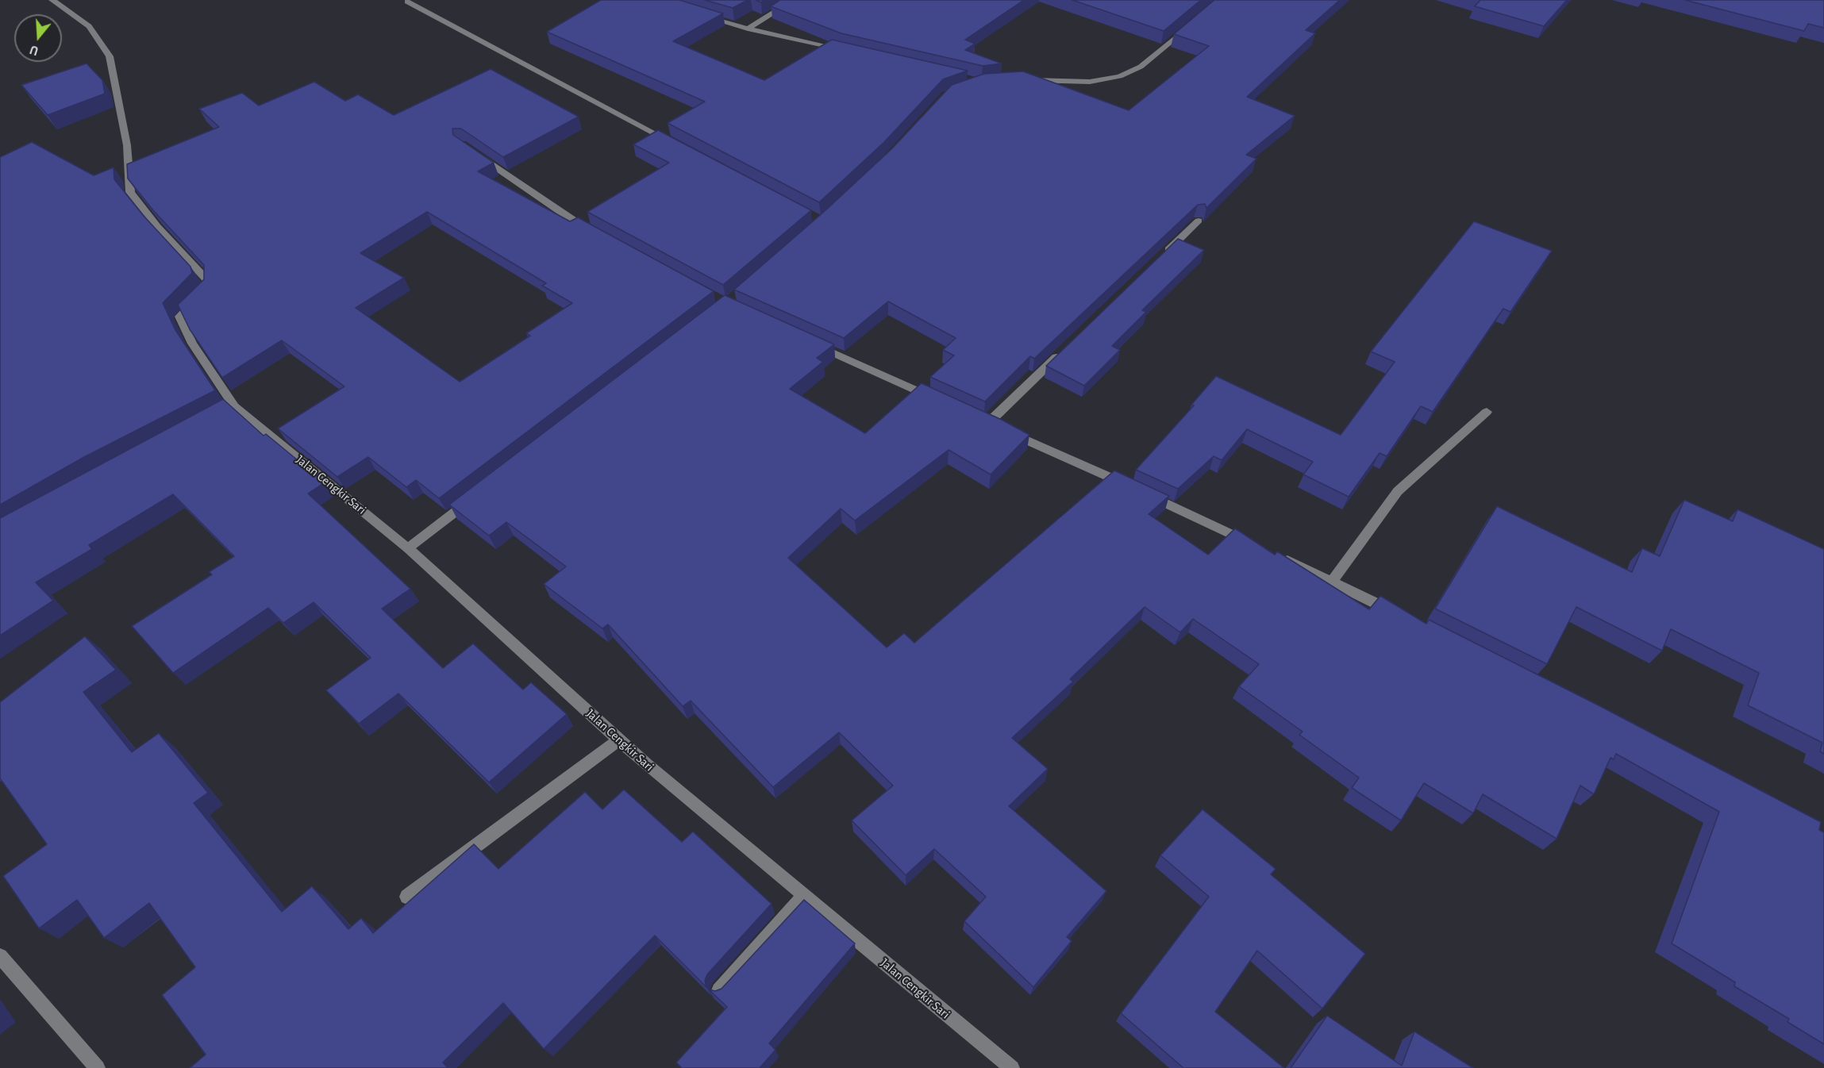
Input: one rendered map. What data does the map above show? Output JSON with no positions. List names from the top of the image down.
{
  "streets": {
    "street": ["Jalan Cengkir Sari"]
  },
  "north": "bottom"
}
